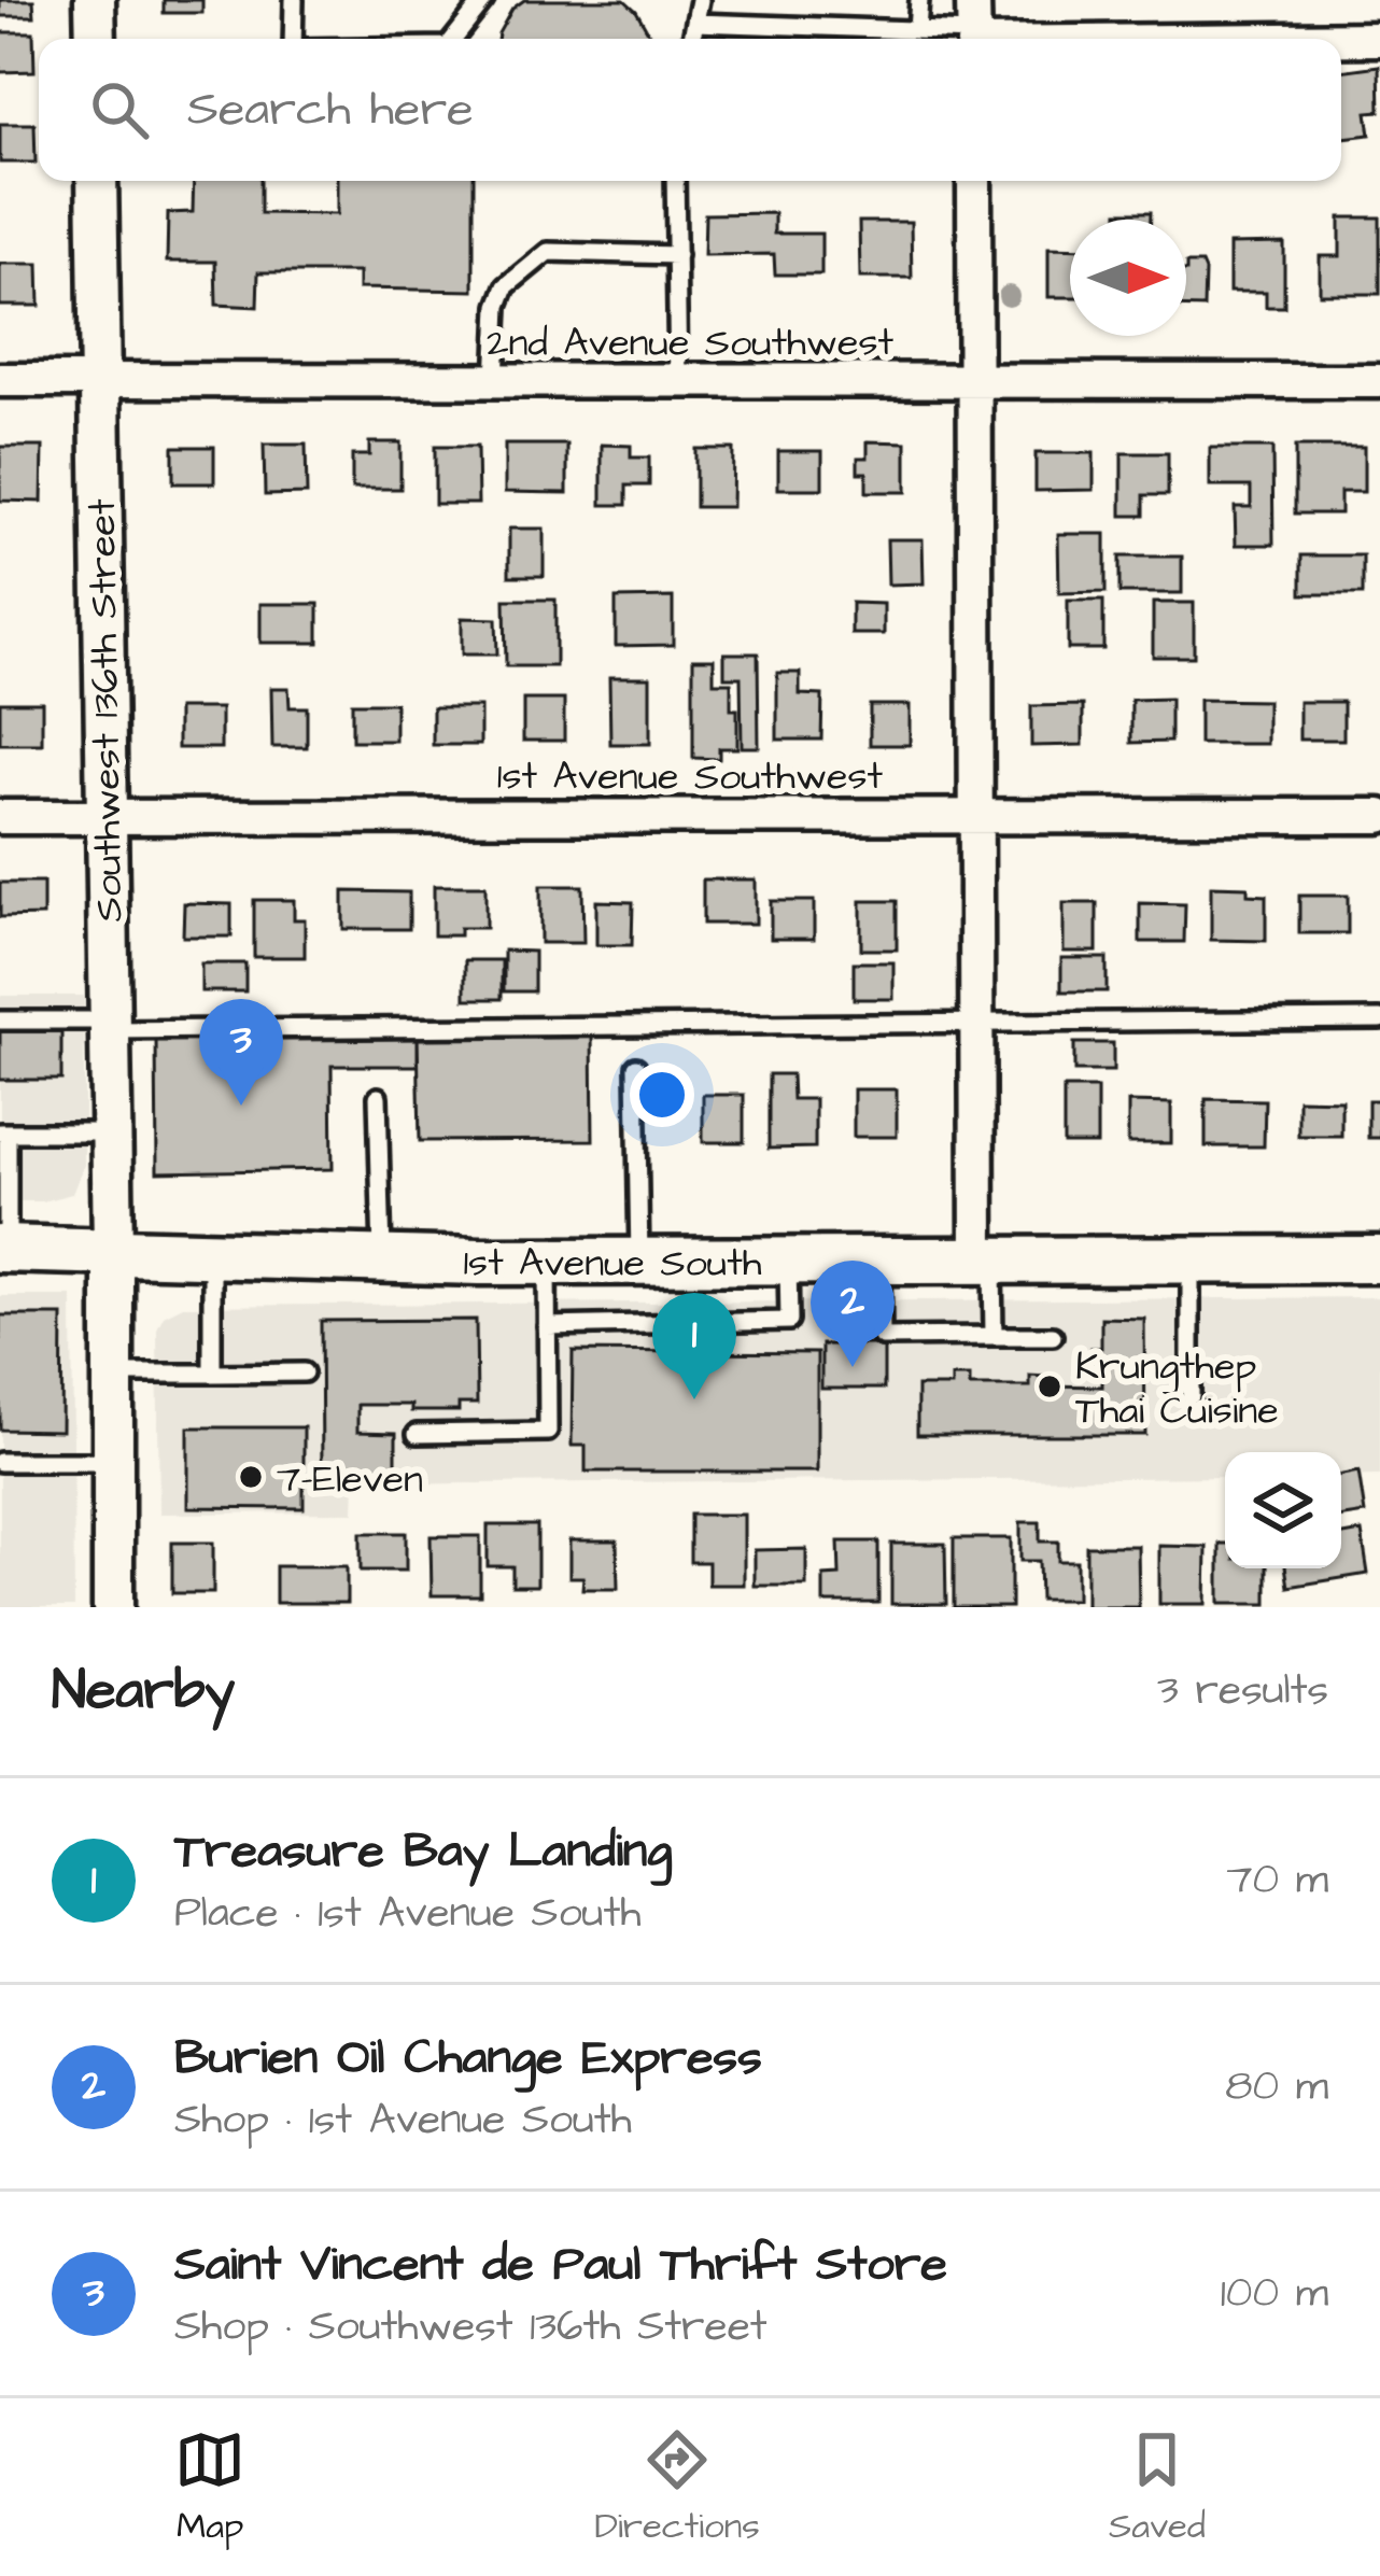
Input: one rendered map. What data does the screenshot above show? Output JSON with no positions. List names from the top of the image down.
{
  "streets": {
    "main road": ["1st Avenue South"],
    "street": ["2nd Avenue Southwest", "Southwest 136th Street", "1st Avenue Southwest"]
  },
  "crossings": [
    ["2nd Avenue Southwest", "Southwest 136th Street"],
    ["Southwest 136th Street", "1st Avenue Southwest"],
    ["Southwest 136th Street", "1st Avenue South"]
  ],
  "places": ["Krungthep Thai Cuisine", "7-Eleven"],
  "north": "right",
  "page": {
    "search": "Search here",
    "pins": ["3", "2", "1"],
    "heading": ["Nearby", "3 results"],
    "list": [
      {
        "mark": "1",
        "name": "Treasure Bay Landing",
        "note": "Place · 1st Avenue South",
        "value": "70 m"
      },
      {
        "mark": "2",
        "name": "Burien Oil Change Express",
        "note": "Shop · 1st Avenue South",
        "value": "80 m"
      },
      {
        "mark": "3",
        "name": "Saint Vincent de Paul Thrift Store",
        "note": "Shop · Southwest 136th Street",
        "value": "100 m"
      }
    ],
    "nav": ["Map", "Directions", "Saved"]
  }
}
